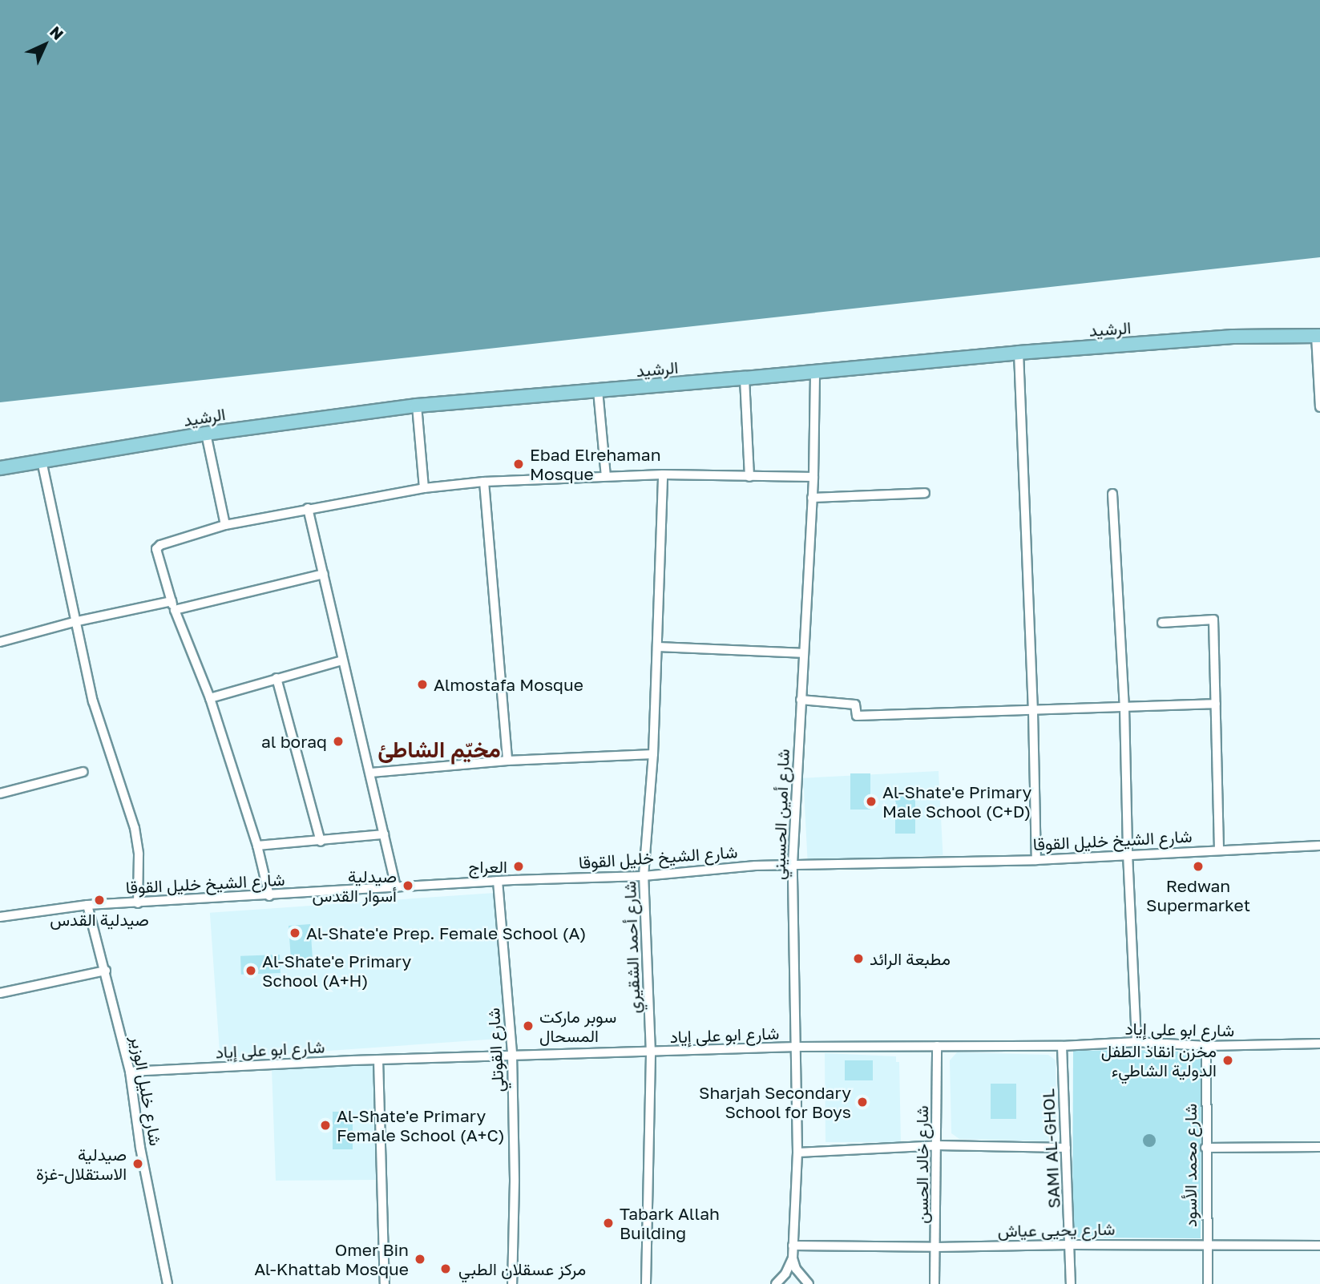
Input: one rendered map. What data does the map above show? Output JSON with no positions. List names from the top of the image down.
{
  "streets": {
    "main road": ["الرشيد"],
    "street": [
      "شارع أمين الحسيني",
      "شارع الشيخ خليل القوقا",
      "شارع أحمد الشقيري",
      "شارع ابو على إياد",
      "شارع القوتلي",
      "شارع خليل الوزير",
      "SAMI AL-GHOL",
      "شارع خالد الحسن",
      "شارع محمد الأسود",
      "شارع يحيى عياش"
    ]
  },
  "crossings": [
    ["الرشيد", "شارع أمين الحسيني"],
    ["شارع أمين الحسيني", "شارع الشيخ خليل القوقا"],
    ["شارع أمين الحسيني", "شارع ابو على إياد"],
    ["شارع أمين الحسيني", "شارع يحيى عياش"],
    ["شارع الشيخ خليل القوقا", "شارع أحمد الشقيري"],
    ["شارع الشيخ خليل القوقا", "شارع القوتلي"],
    ["شارع الشيخ خليل القوقا", "شارع خليل الوزير"],
    ["شارع أحمد الشقيري", "شارع ابو على إياد"],
    ["شارع ابو على إياد", "شارع القوتلي"],
    ["شارع ابو على إياد", "شارع خليل الوزير"],
    ["شارع ابو على إياد", "SAMI AL-GHOL"],
    ["شارع ابو على إياد", "شارع خالد الحسن"],
    ["شارع ابو على إياد", "شارع محمد الأسود"],
    ["SAMI AL-GHOL", "شارع يحيى عياش"],
    ["شارع خالد الحسن", "شارع يحيى عياش"],
    ["شارع محمد الأسود", "شارع يحيى عياش"]
  ],
  "districts": ["مخيّم الشاطئ"],
  "places": [
    "Ebad Elrehaman Mosque",
    "Almostafa Mosque",
    "al boraq",
    "Al-Shate'e Primary Male School (C+D)",
    "العراج",
    "Redwan Supermarket",
    "صيدلية أسوار القدس",
    "صيدلية القدس",
    "Al-Shate'e Prep. Female School (A)",
    "مطبعة الرائد",
    "Al-Shate'e Primary School (A+H)",
    "سوبر ماركت المسحال",
    "مخزن انقاذ الطفل الدولية الشاطيء",
    "Sharjah Secondary School for Boys",
    "Al-Shate'e Primary Female School (A+C)",
    "صيدلية الاستقلال-غزة",
    "Tabark Allah Building",
    "Omer Bin Al-Khattab Mosque",
    "مركز عسقلان الطبي"
  ],
  "north": "top right"
}
